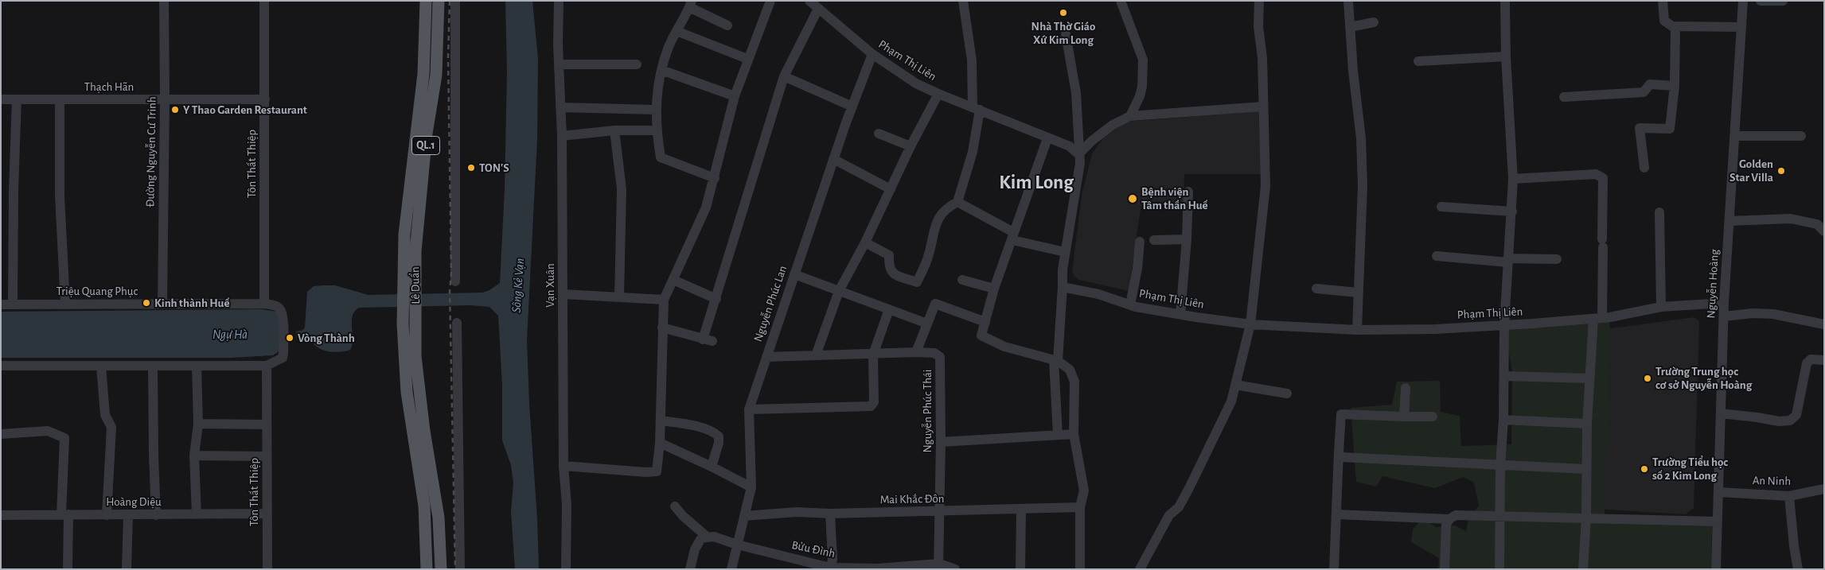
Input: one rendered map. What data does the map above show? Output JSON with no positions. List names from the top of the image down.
{
  "streets": {
    "main road": ["QL.1", "Lê Duẩn"],
    "street": [
      "Phạm Thị Liên",
      "Thạch Hãn",
      "Đường Nguyễn Cư Trinh",
      "Tôn Thất Thiệp",
      "Nguyễn Hoàng",
      "Vạn Xuân",
      "Triệu Quang Phục",
      "Nguyễn Phúc Lan",
      "Nguyễn Phúc Thái",
      "An Ninh",
      "Mai Khắc Đôn",
      "Hoàng Diệu",
      "Bửu Đình"
    ]
  },
  "crossings": [
    ["Phạm Thị Liên", "Nguyễn Hoàng"],
    ["Phạm Thị Liên", "Nguyễn Phúc Lan"],
    ["Thạch Hãn", "Đường Nguyễn Cư Trinh"],
    ["Thạch Hãn", "Tôn Thất Thiệp"],
    ["Đường Nguyễn Cư Trinh", "Triệu Quang Phục"],
    ["Tôn Thất Thiệp", "Triệu Quang Phục"],
    ["Tôn Thất Thiệp", "Hoàng Diệu"],
    ["Nguyễn Hoàng", "An Ninh"],
    ["Nguyễn Phúc Lan", "Nguyễn Phúc Thái"],
    ["Nguyễn Phúc Lan", "Mai Khắc Đôn"],
    ["Nguyễn Phúc Lan", "Bửu Đình"],
    ["Nguyễn Phúc Thái", "Mai Khắc Đôn"],
    ["Nguyễn Phúc Thái", "Bửu Đình"]
  ],
  "districts": ["Kim Long"],
  "water": ["Sông Kẻ Vạn", "Ngự Hà"],
  "places": [
    "Nhà Thờ Giáo Xứ Kim Long",
    "Y Thao Garden Restaurant",
    "TON'S",
    "Golden Star Villa",
    "Bệnh viện Tâm thần Huế",
    "Kinh thành Huế",
    "Vòng Thành",
    "Trường Trung học cơ sở Nguyễn Hoàng",
    "Trường Tiểu học số 2 Kim Long"
  ]
}
